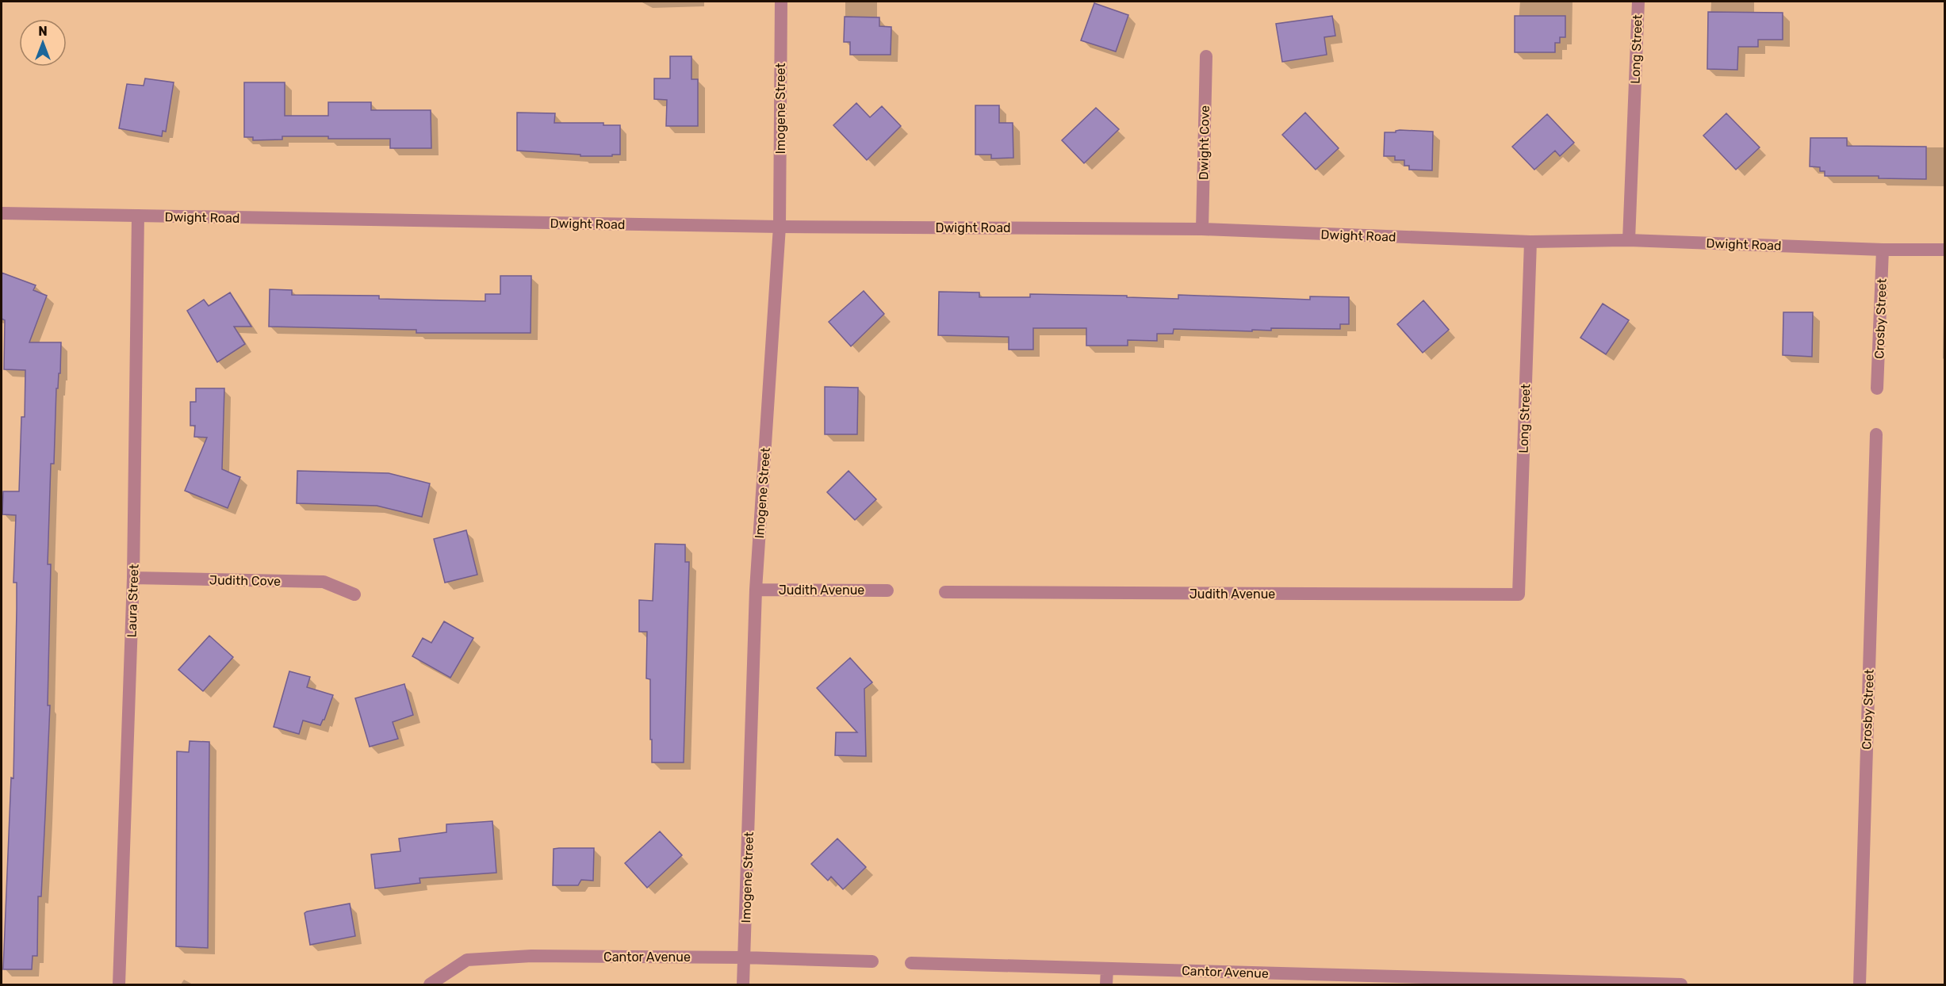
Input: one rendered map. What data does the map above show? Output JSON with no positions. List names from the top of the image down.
{
  "streets": {
    "street": [
      "Long Street",
      "Imogene Street",
      "Dwight Cove",
      "Dwight Road",
      "Crosby Street",
      "Judith Cove",
      "Judith Avenue",
      "Laura Street",
      "Cantor Avenue"
    ]
  },
  "crossings": [
    ["Long Street", "Dwight Road"],
    ["Long Street", "Judith Avenue"],
    ["Imogene Street", "Dwight Road"],
    ["Imogene Street", "Judith Avenue"],
    ["Imogene Street", "Cantor Avenue"],
    ["Dwight Cove", "Dwight Road"],
    ["Dwight Road", "Crosby Street"],
    ["Dwight Road", "Laura Street"],
    ["Judith Cove", "Laura Street"]
  ],
  "north": "top"
}
